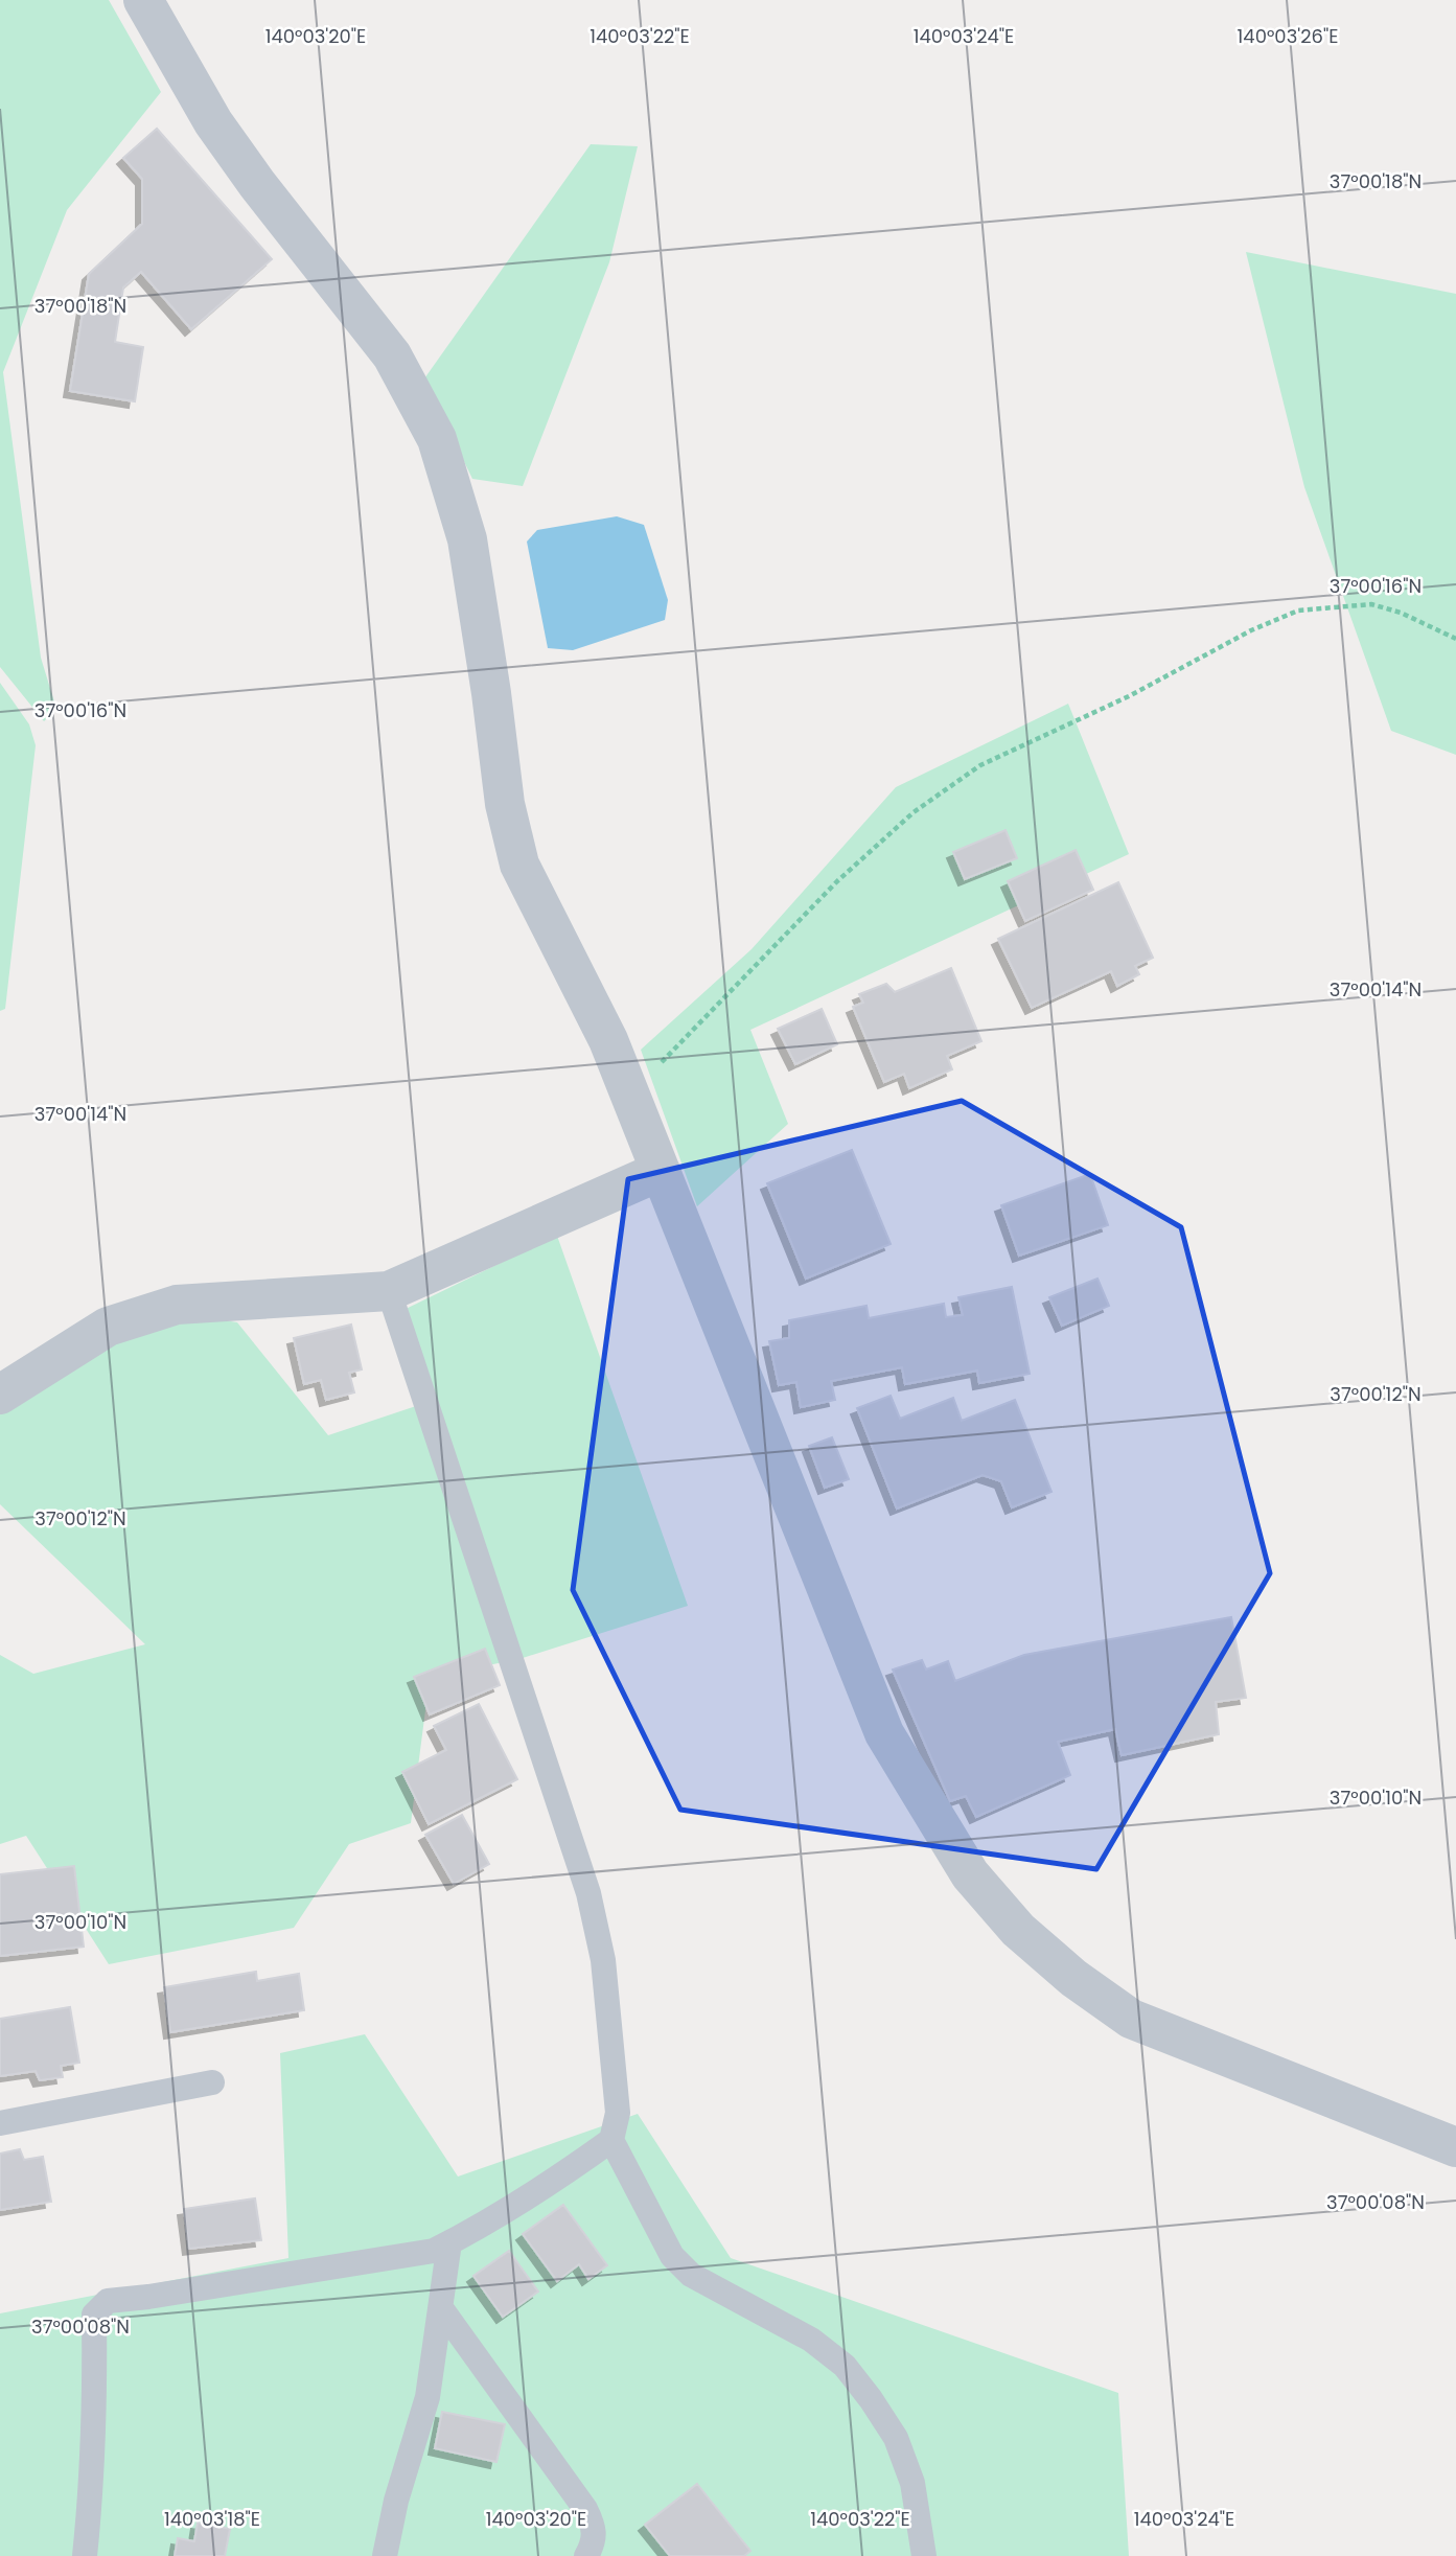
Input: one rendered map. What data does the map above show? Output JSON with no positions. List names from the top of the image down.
{
  "coordinates": [
    "140°03'20\"E",
    "140°03'22\"E",
    "140°03'24\"E",
    "140°03'26\"E",
    "37°00'18\"N",
    "37°00'16\"N",
    "37°00'14\"N",
    "37°00'12\"N",
    "37°00'10\"N",
    "37°00'08\"N",
    "140°03'18\"E"
  ]
}
